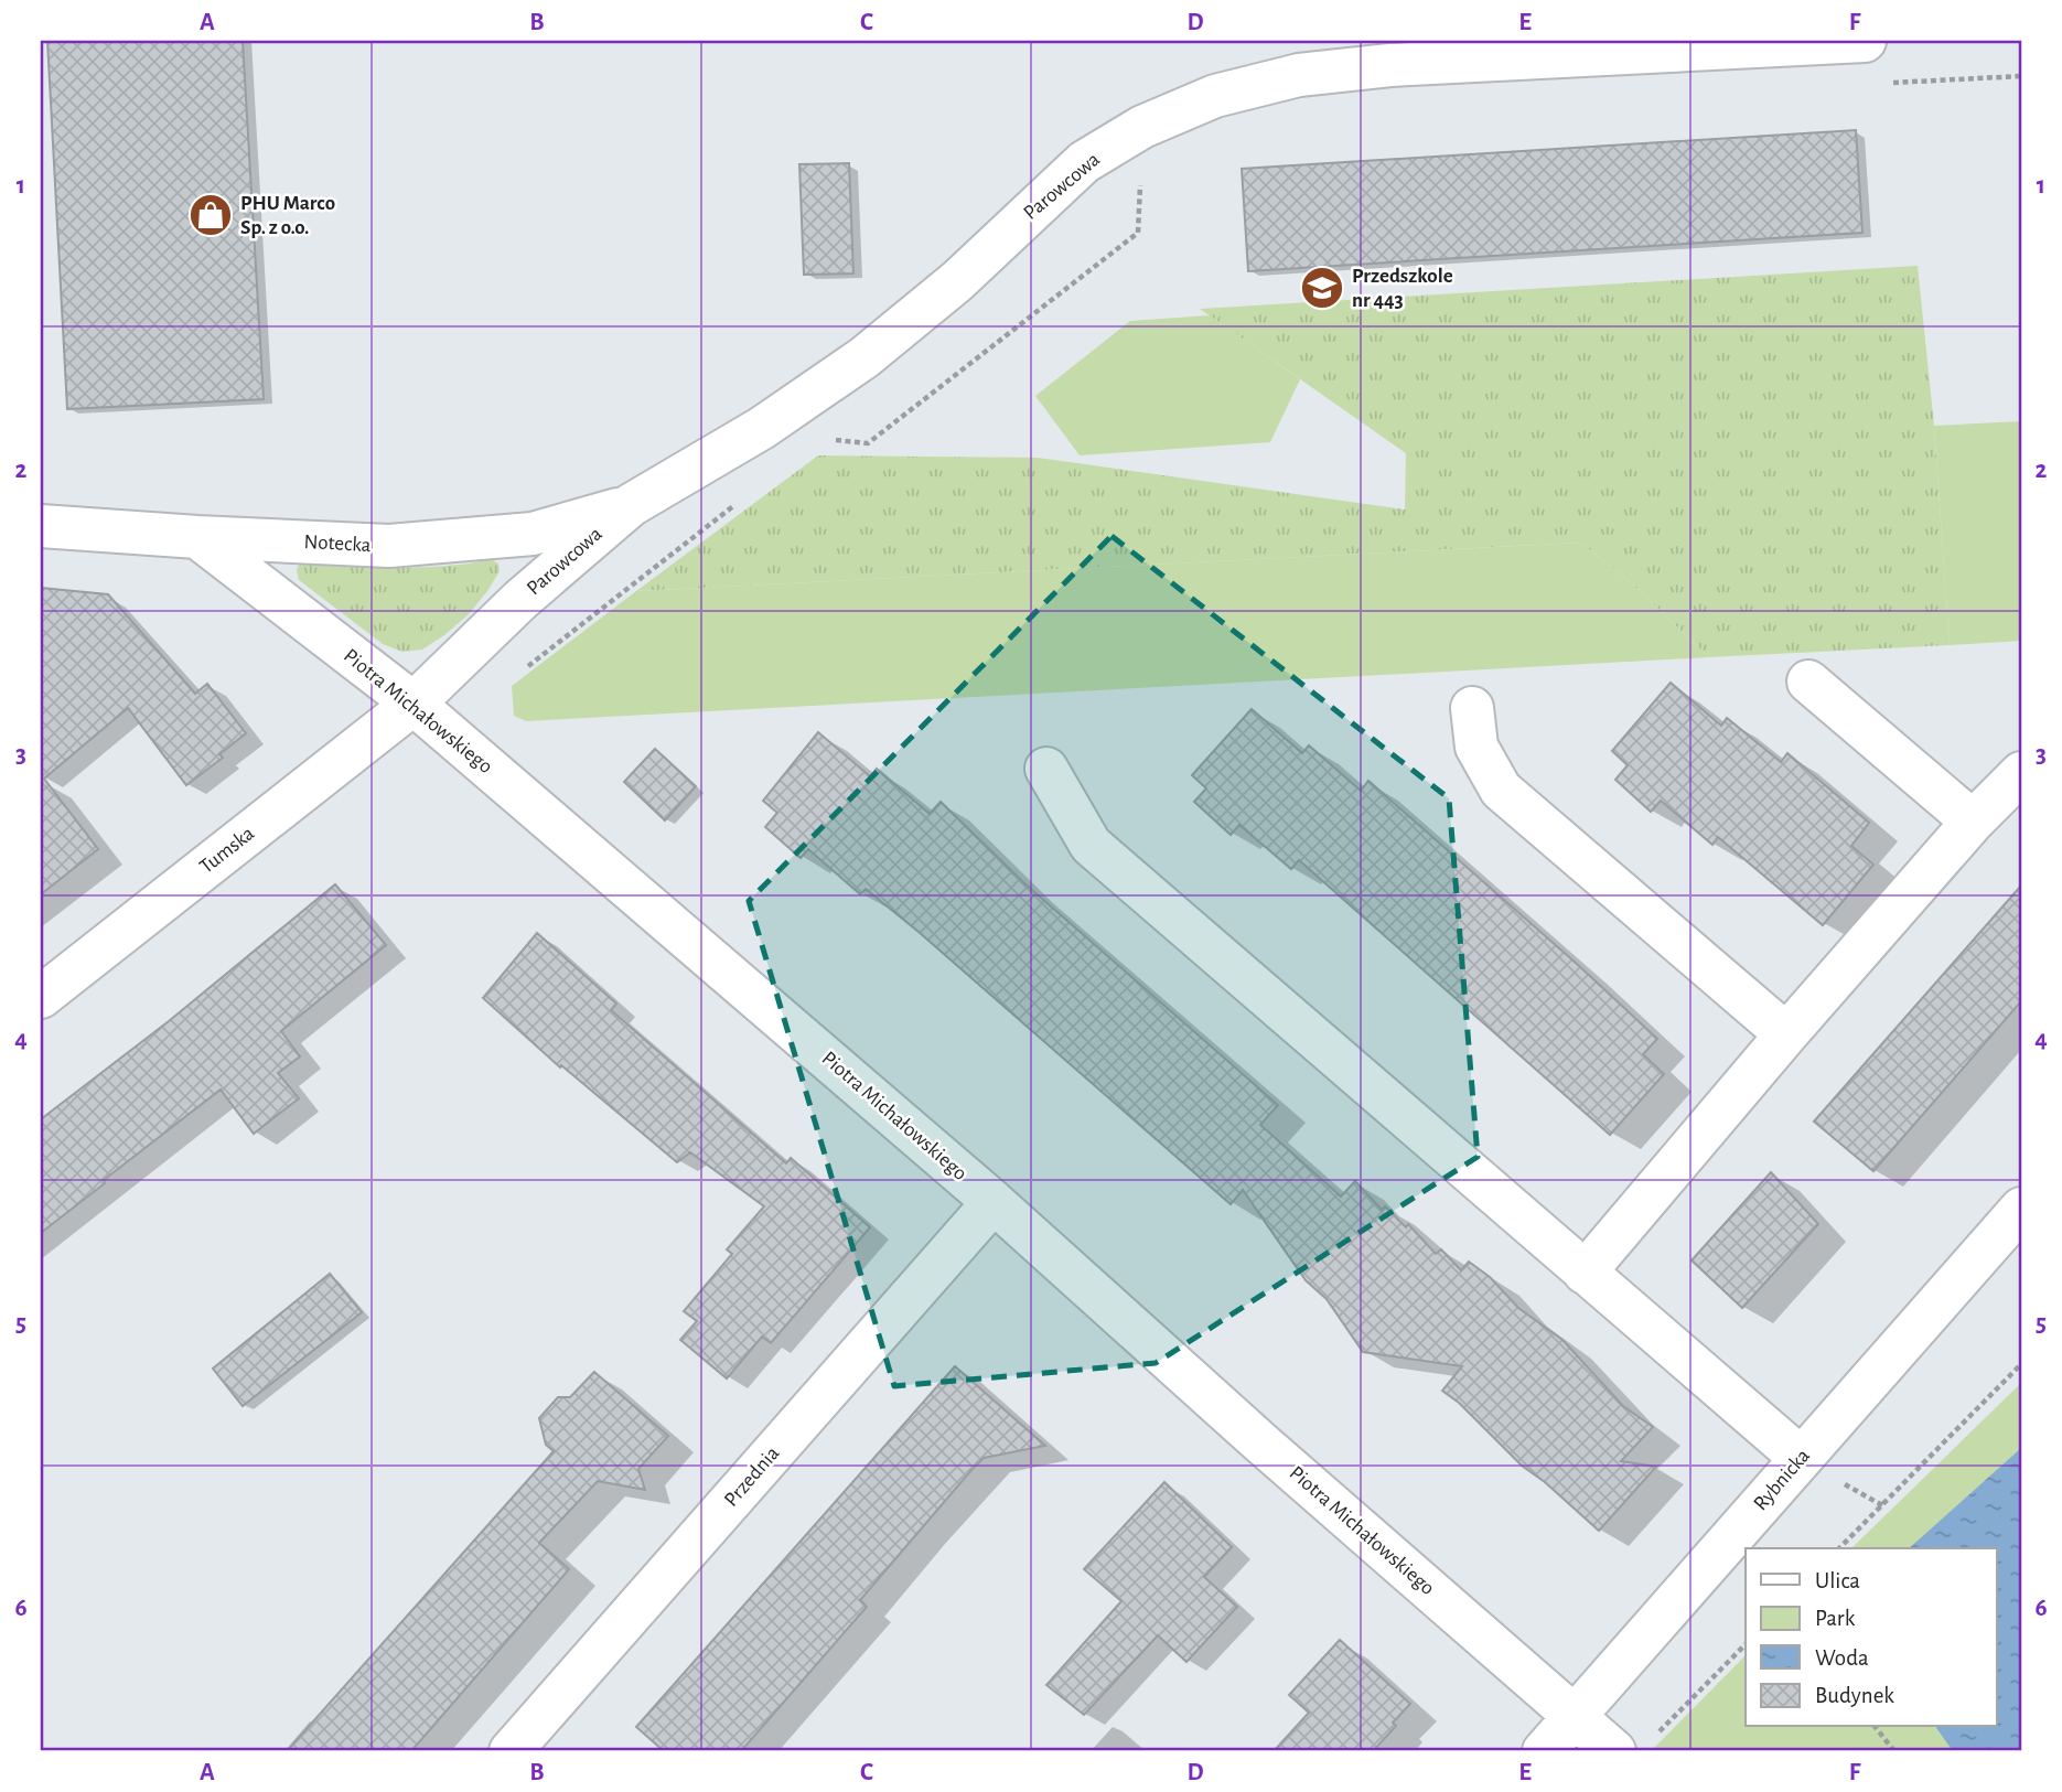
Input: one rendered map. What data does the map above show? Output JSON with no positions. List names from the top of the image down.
{
  "streets": {
    "street": [
      "Parowcowa",
      "Notecka",
      "Piotra Michałowskiego",
      "Tumska",
      "Przednia",
      "Rybnicka"
    ]
  },
  "crossings": [
    ["Parowcowa", "Notecka"],
    ["Parowcowa", "Piotra Michałowskiego"],
    ["Parowcowa", "Tumska"],
    ["Notecka", "Piotra Michałowskiego"],
    ["Piotra Michałowskiego", "Tumska"],
    ["Piotra Michałowskiego", "Przednia"],
    ["Piotra Michałowskiego", "Rybnicka"]
  ],
  "places": {
    "shop": ["PHU Marco Sp. z o.o."],
    "school or university": ["Przedszkole nr 443"]
  },
  "legend": [
    "Ulica",
    "Park",
    "Woda",
    "Budynek"
  ],
  "grid": {
    "columns": [
      "A",
      "B",
      "C",
      "D",
      "E",
      "F"
    ],
    "rows": [
      "1",
      "2",
      "3",
      "4",
      "5",
      "6"
    ]
  }
}
